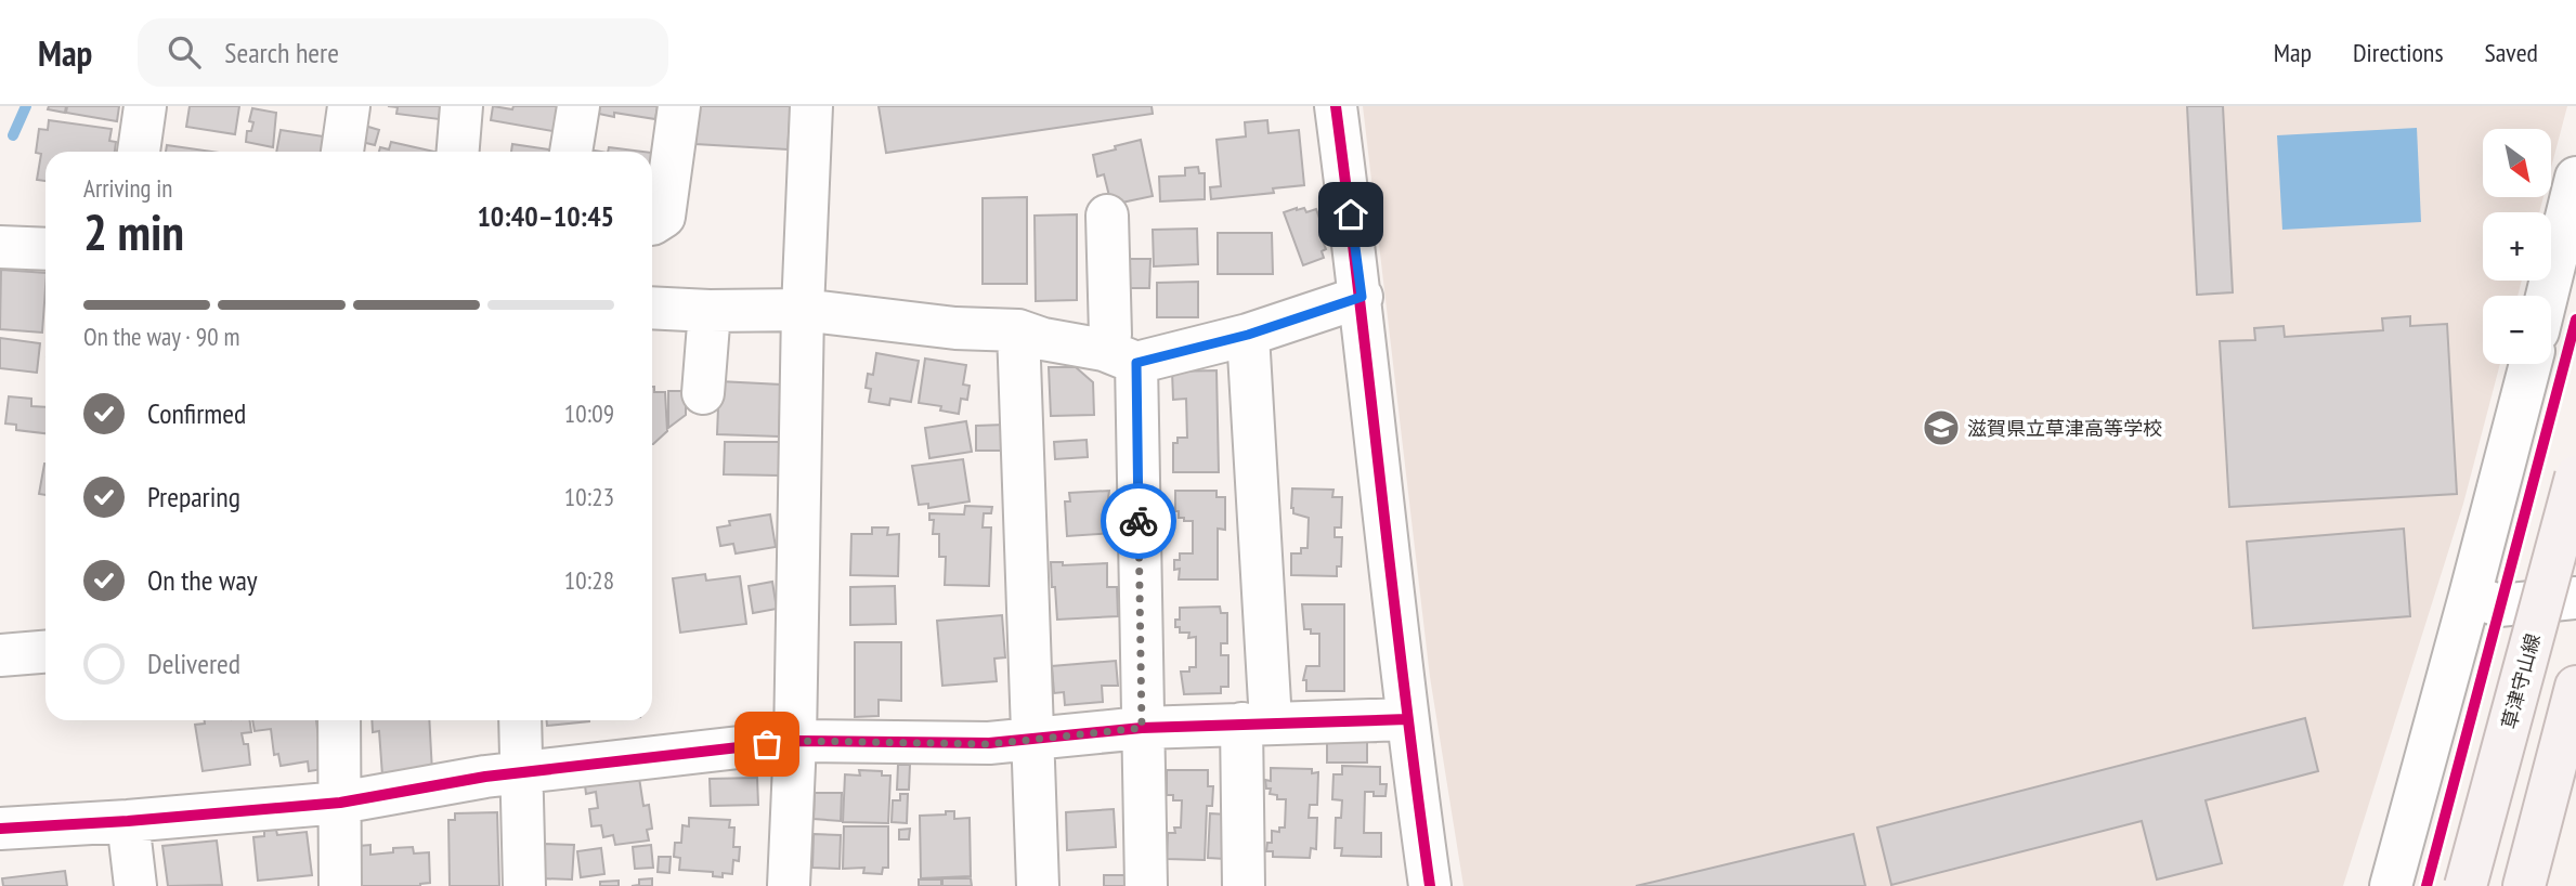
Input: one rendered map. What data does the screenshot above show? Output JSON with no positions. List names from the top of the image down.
{
  "streets": {
    "main road": ["草津守山線"]
  },
  "places": {
    "school or university": ["滋賀県立草津高等学校"]
  },
  "north": "bottom right",
  "page": {
    "header": "Map",
    "search": "Search here",
    "nav": ["Map", "Directions", "Saved"],
    "map_buttons": ["+", "−"],
    "heading": ["2 min", "Arriving in", "10:40–10:45"],
    "bar": "On the way · 90 m",
    "list": [
      ["Confirmed", "10:09"],
      ["Preparing", "10:23"],
      ["On the way", "10:28"],
      "Delivered"
    ]
  }
}
